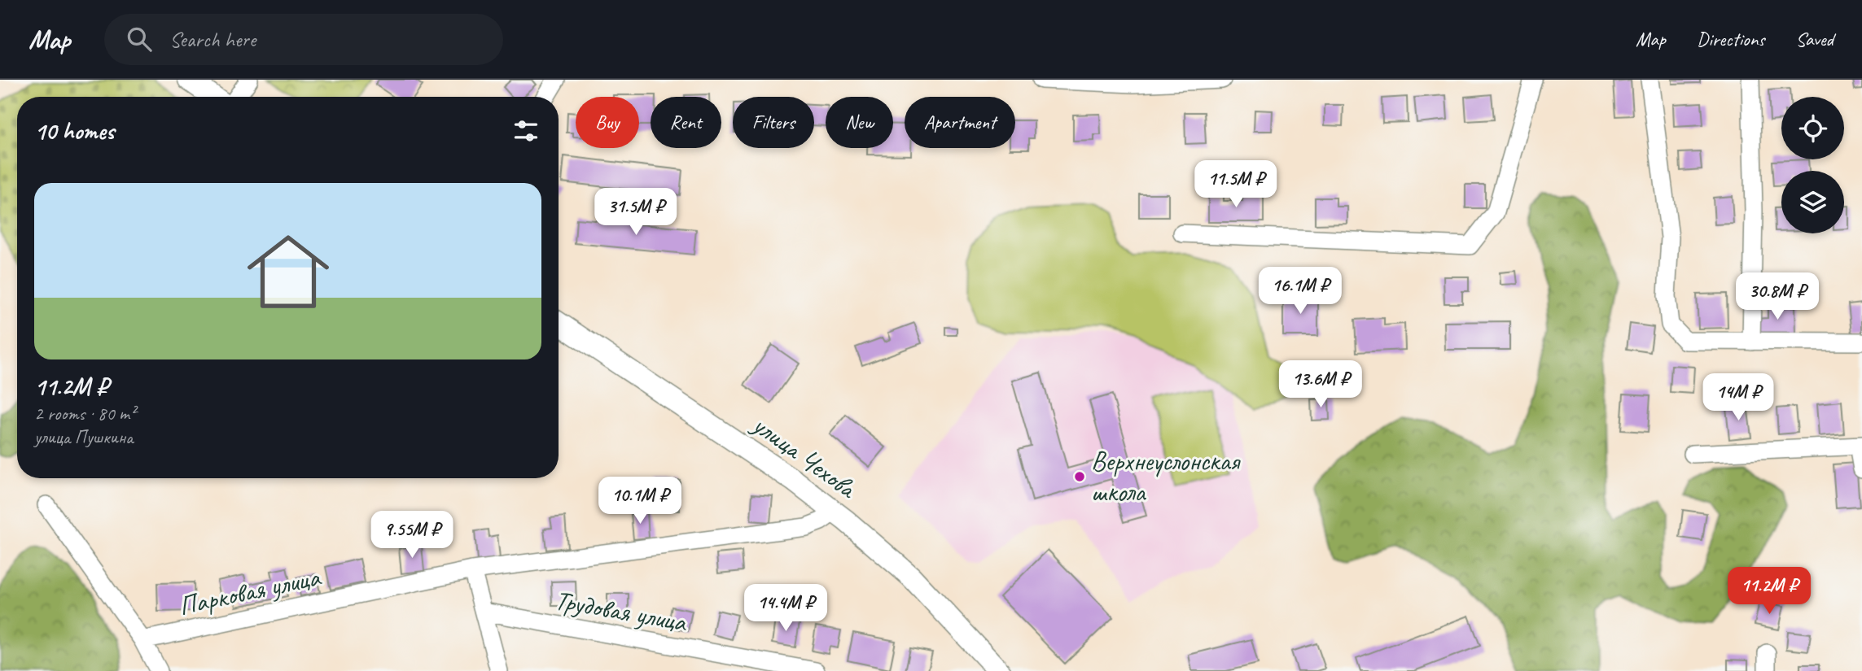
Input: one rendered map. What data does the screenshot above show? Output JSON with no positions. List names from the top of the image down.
{
  "streets": {
    "street": ["улица Чехова", "Парковая улица", "Трудовая улица"]
  },
  "crossings": [
    ["улица Чехова", "Парковая улица"]
  ],
  "places": ["Верхнеуслонская школа"],
  "page": {
    "header": "Map",
    "search": "Search here",
    "nav": ["Map", "Directions", "Saved"],
    "chip": [
      "Buy",
      "Rent",
      "Filters",
      "New",
      "Apartment"
    ],
    "heading": "10 homes",
    "price": [
      "11.5M ₽",
      "31.5M ₽",
      "16.1M ₽",
      "30.8M ₽",
      "13.6M ₽",
      "14M ₽",
      "10.1M ₽",
      "9.55M ₽",
      "11.2M ₽",
      "14.4M ₽"
    ],
    "list": [
      {
        "name": "11.2M ₽",
        "note": "2 rooms · 80 m² · улица Пушкина"
      }
    ]
  }
}
